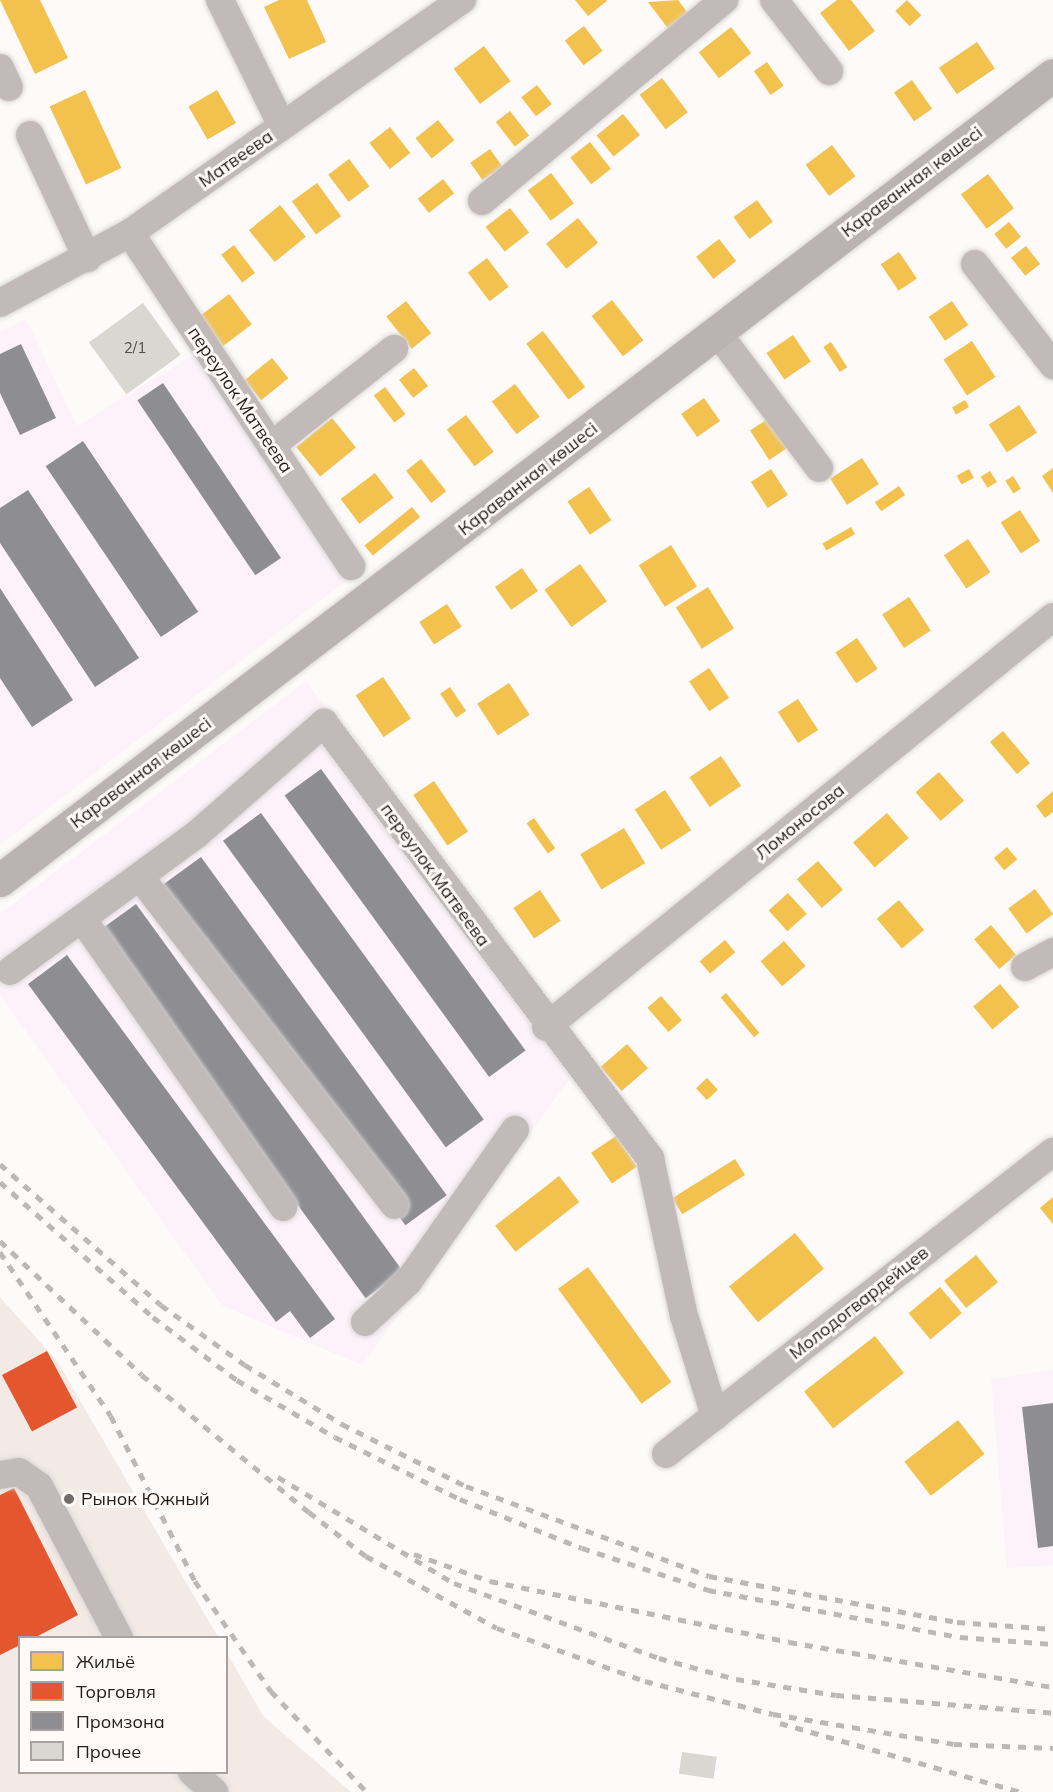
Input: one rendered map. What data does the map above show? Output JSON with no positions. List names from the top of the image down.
{
  "streets": {
    "main road": ["Караванная көшесі"],
    "street": [
      "Матвеева",
      "переулок Матвеева",
      "Ломоносова",
      "Молодогвардейцев"
    ]
  },
  "crossings": [
    ["Матвеева", "переулок Матвеева"],
    ["переулок Матвеева", "Ломоносова"],
    ["переулок Матвеева", "Молодогвардейцев"]
  ],
  "places": ["Рынок Южный"],
  "house_numbers": ["2/1"],
  "legend": [
    "Жильё",
    "Торговля",
    "Промзона",
    "Прочее"
  ]
}
